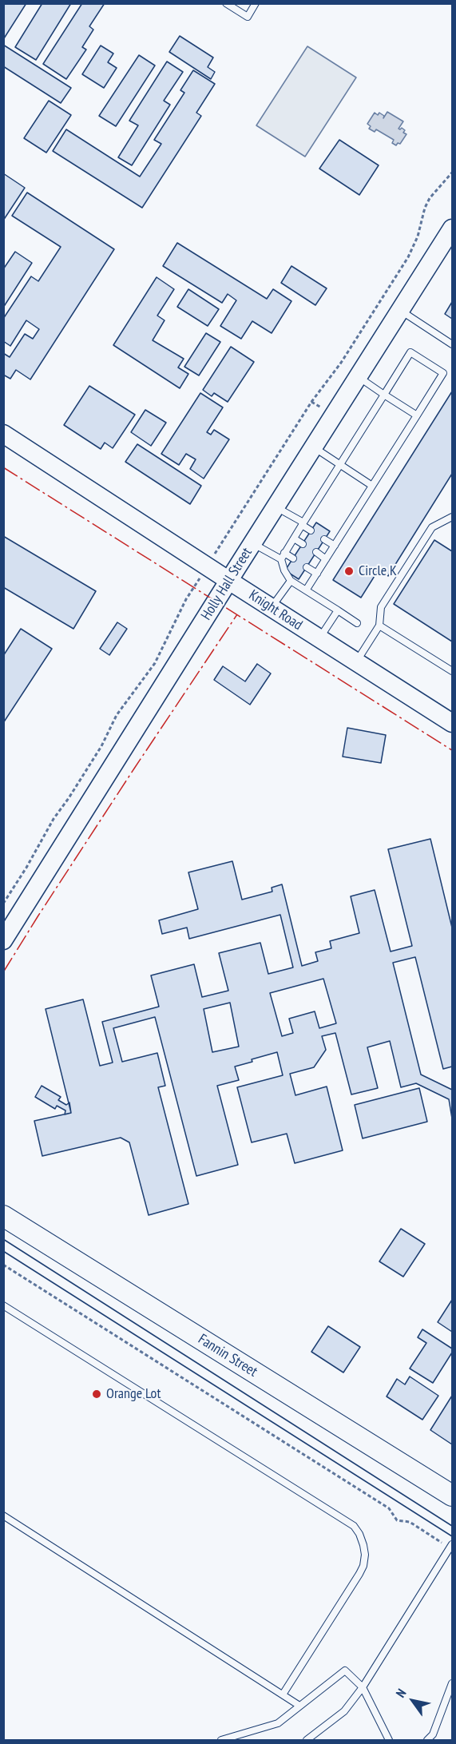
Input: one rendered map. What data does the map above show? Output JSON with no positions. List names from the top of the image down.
{
  "streets": {
    "main road": ["Fannin Street"],
    "street": ["Holly Hall Street", "Knight Road"]
  },
  "crossings": [
    ["Holly Hall Street", "Knight Road"]
  ],
  "places": ["Circle K", "Orange Lot"],
  "north": "top left"
}
